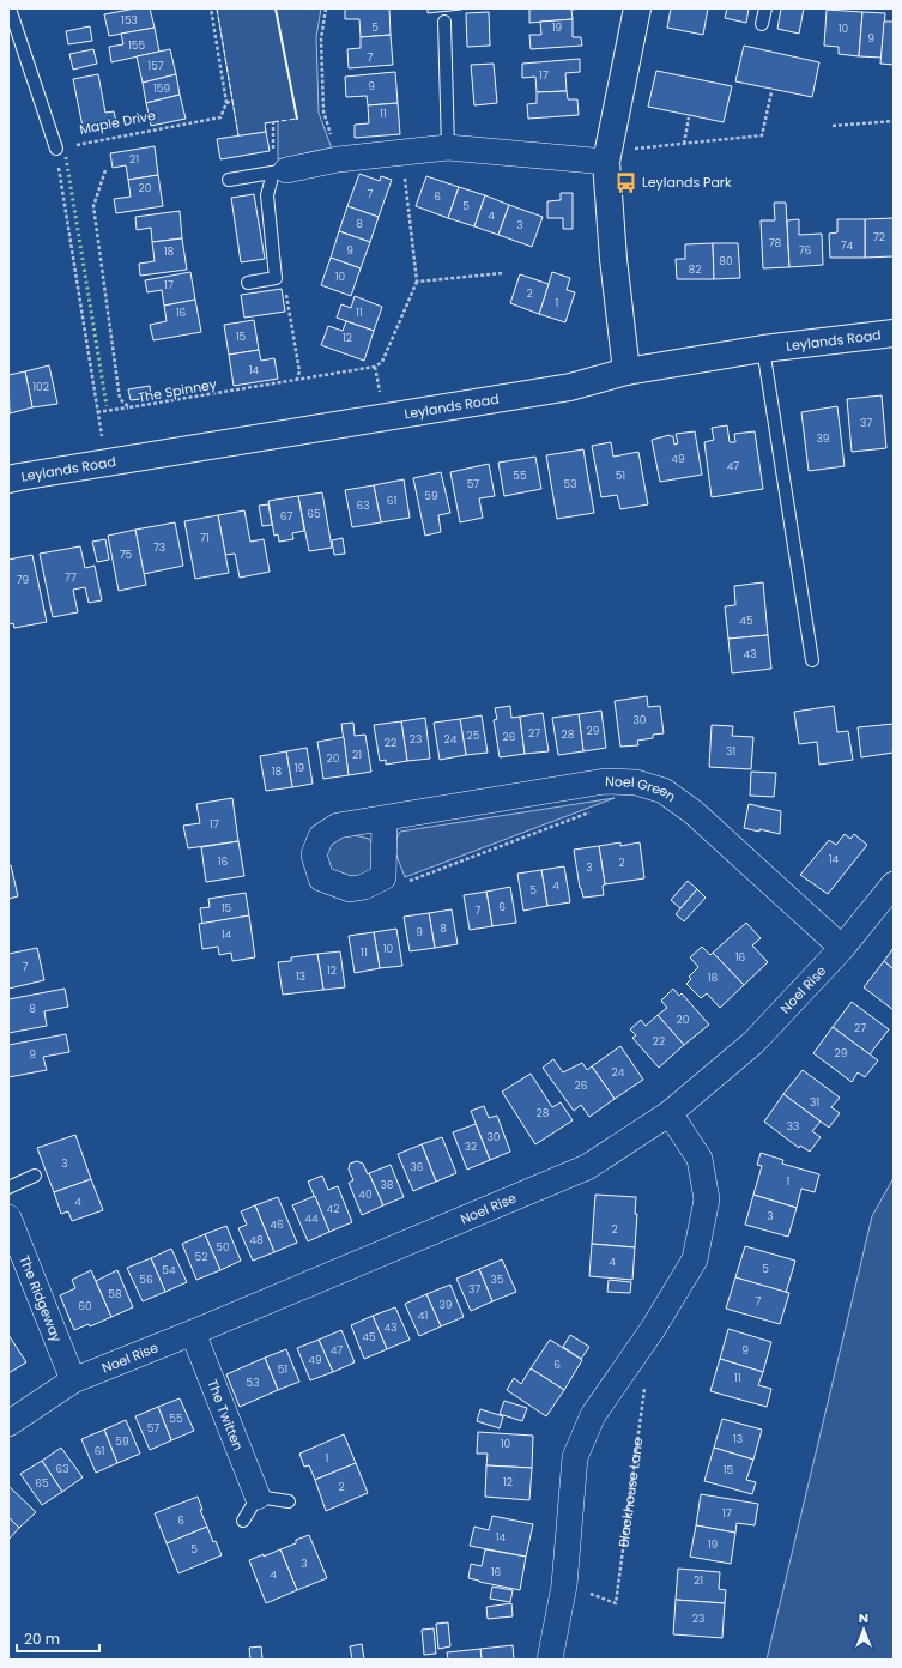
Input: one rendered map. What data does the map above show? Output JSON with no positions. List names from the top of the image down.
{
  "streets": {
    "street": [
      "Leylands Road",
      "Noel Green",
      "Noel Rise",
      "The Ridgeway",
      "The Twitten"
    ],
    "path": ["Maple Drive", "The Spinney", "Blackhouse Lane"]
  },
  "crossings": [
    ["Noel Green", "Noel Rise"],
    ["Noel Rise", "The Ridgeway"],
    ["Noel Rise", "The Twitten"]
  ],
  "places": {
    "bus stop": ["Leylands Park"]
  },
  "house_numbers": [
    "153",
    "5",
    "19",
    "10",
    "9",
    "155",
    "7",
    "157",
    "17",
    "9",
    "159",
    "11",
    "21",
    "20",
    "7",
    "6",
    "5",
    "4",
    "8",
    "3",
    "72",
    "78",
    "74",
    "9",
    "76",
    "18",
    "80",
    "82",
    "10",
    "17",
    "2",
    "1",
    "16",
    "11",
    "15",
    "12",
    "14",
    "102",
    "37",
    "39",
    "49",
    "47",
    "55",
    "51",
    "57",
    "53",
    "59",
    "61",
    "63",
    "65",
    "67",
    "71",
    "73",
    "75",
    "77",
    "79",
    "45",
    "43",
    "30",
    "29",
    "27",
    "28",
    "25",
    "26",
    "23",
    "24",
    "22",
    "31",
    "21",
    "20",
    "19",
    "18",
    "17",
    "14",
    "16",
    "2",
    "3",
    "4",
    "5",
    "6",
    "15",
    "7",
    "8",
    "9",
    "14",
    "10",
    "11",
    "16",
    "7",
    "12",
    "13",
    "18",
    "8",
    "20",
    "27",
    "22",
    "29",
    "9",
    "24",
    "26",
    "31",
    "28",
    "33",
    "30",
    "32",
    "3",
    "36",
    "1",
    "38",
    "40",
    "4",
    "42",
    "3",
    "44",
    "46",
    "2",
    "48",
    "50",
    "52",
    "4",
    "5",
    "54",
    "56",
    "35",
    "37",
    "58",
    "7",
    "39",
    "60",
    "41",
    "43",
    "45",
    "47",
    "9",
    "49",
    "6",
    "51",
    "11",
    "53",
    "55",
    "57",
    "13",
    "59",
    "10",
    "61",
    "1",
    "63",
    "15",
    "12",
    "65",
    "2",
    "17",
    "6",
    "14",
    "19",
    "5",
    "3",
    "16",
    "4",
    "21",
    "23"
  ],
  "scale_bar": "20 m",
  "north": "top"
}
